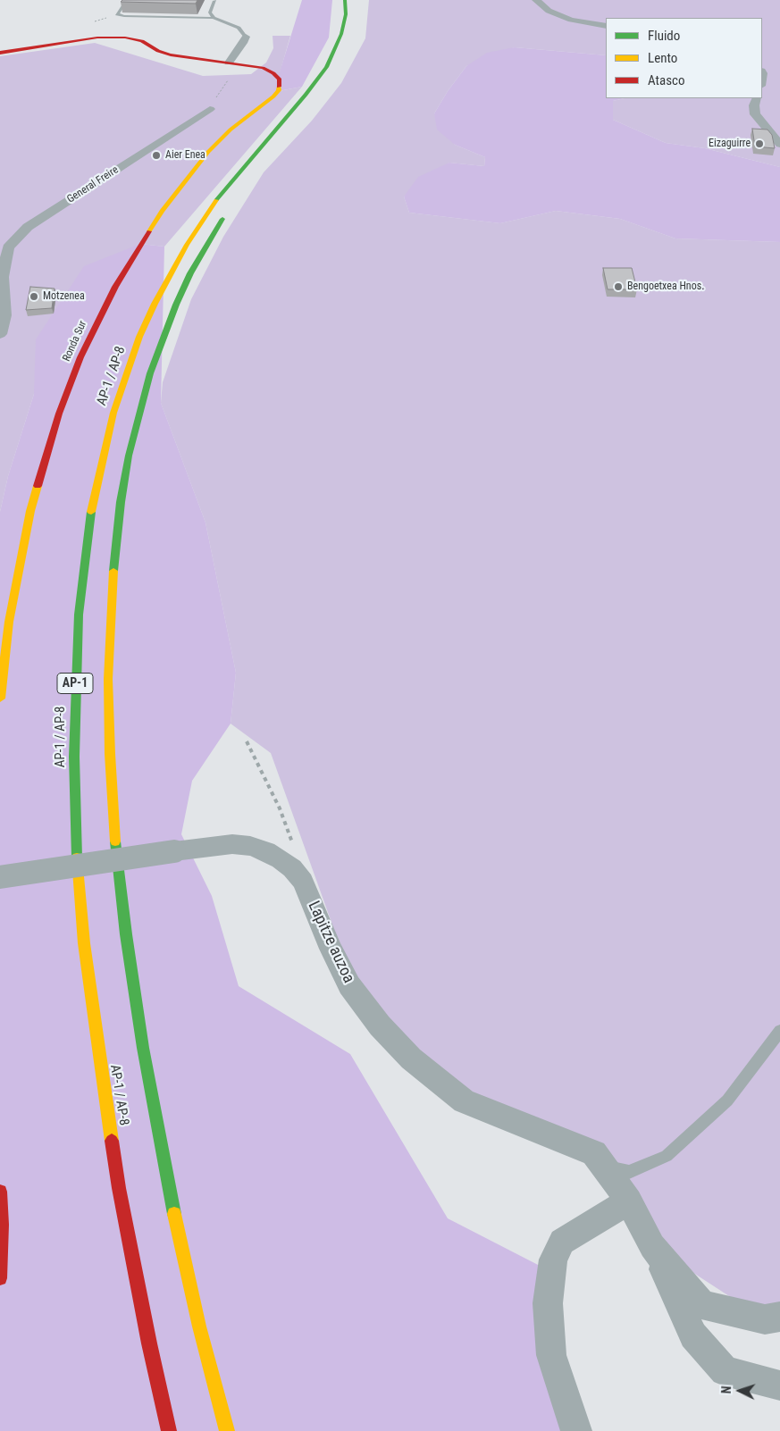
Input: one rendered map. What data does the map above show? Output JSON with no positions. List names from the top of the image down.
{
  "streets": {
    "main road": ["Ronda Sur", "AP-1 / AP-8", "AP-1"],
    "street": ["General Freire", "Lapitze auzoa"]
  },
  "places": [
    "Eizaguirre",
    "Aier Enea",
    "Bengoetxea Hnos.",
    "Motzenea"
  ],
  "legend": ["Fluido", "Lento", "Atasco"],
  "north": "left"
}
